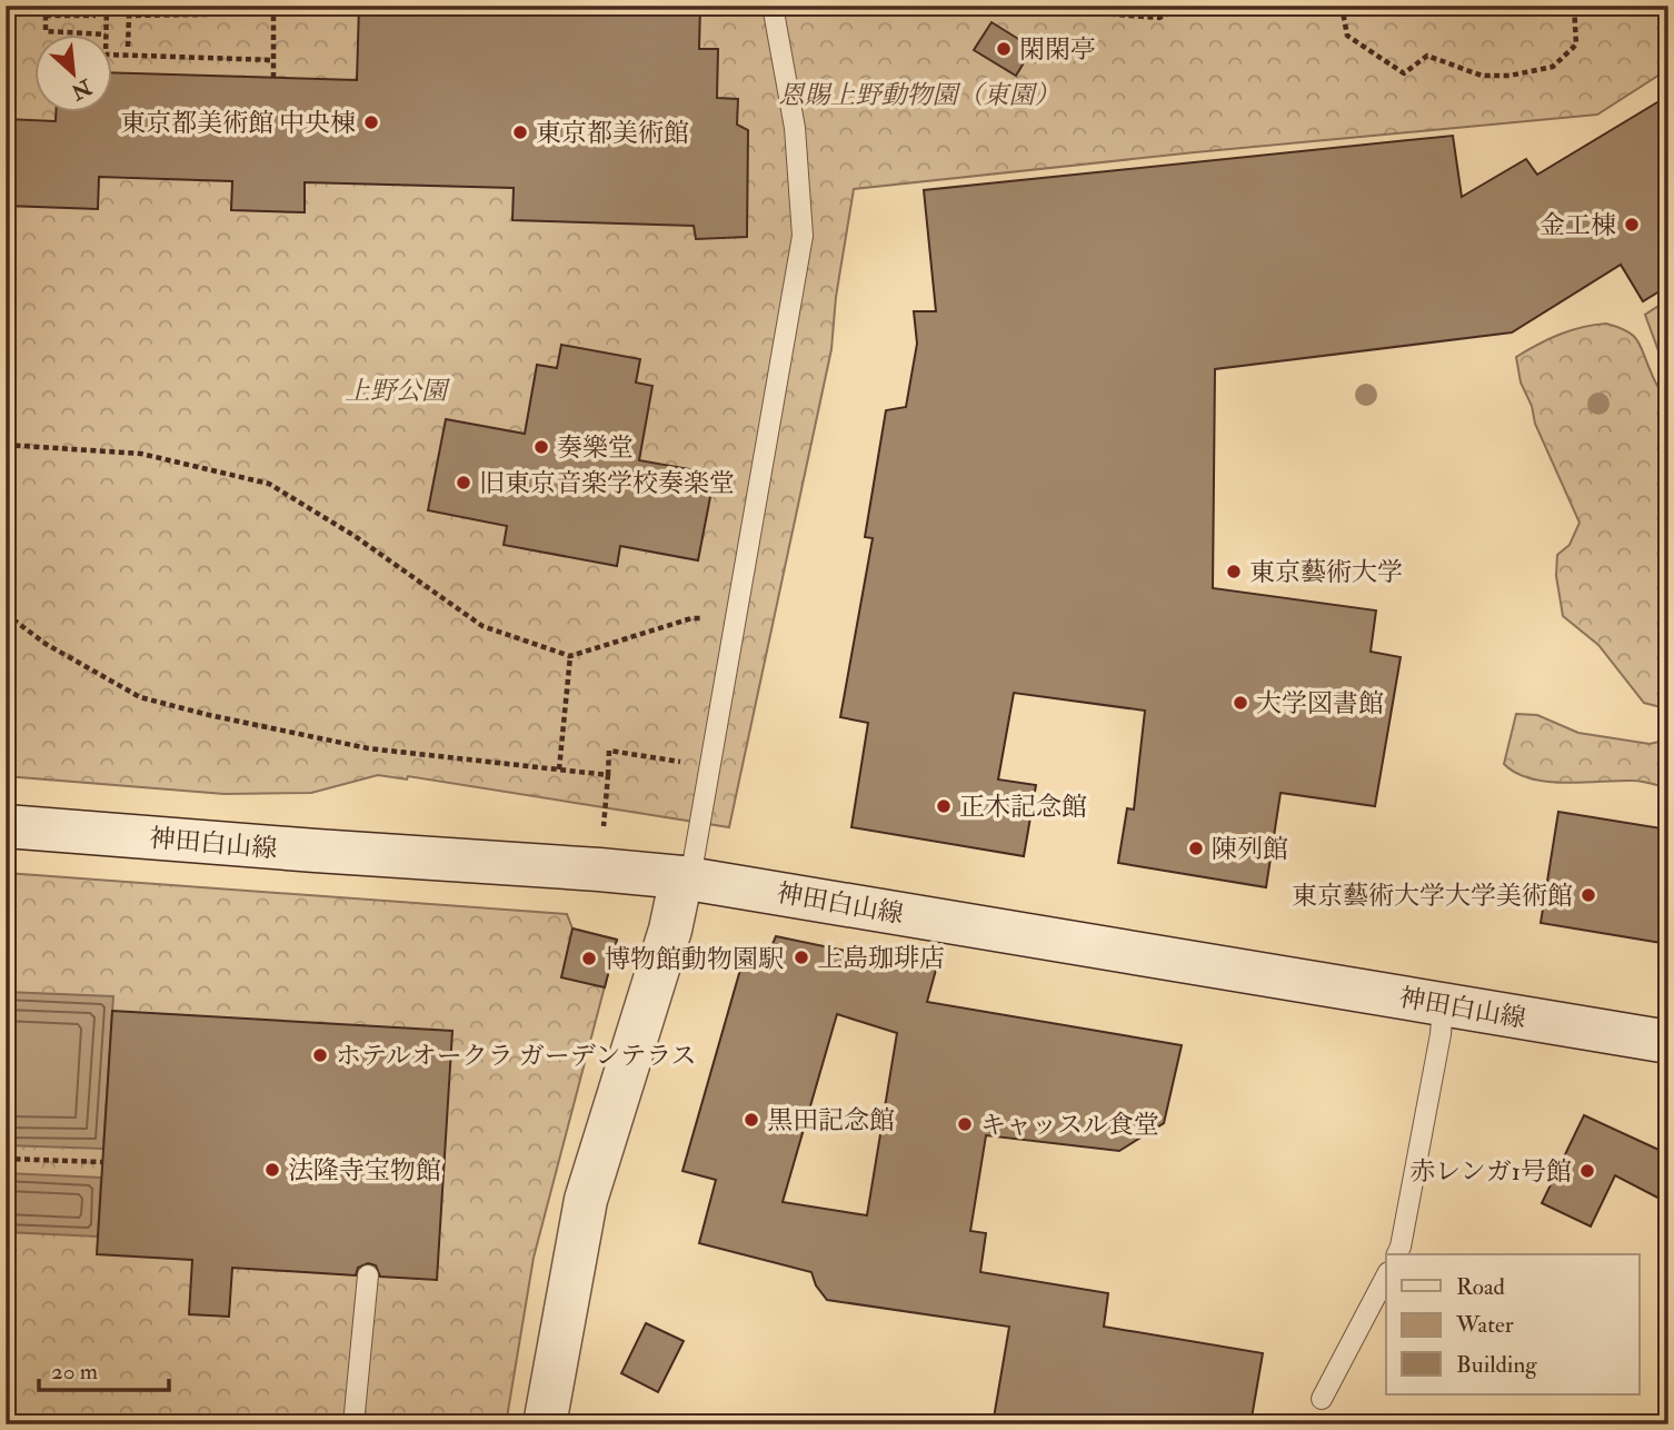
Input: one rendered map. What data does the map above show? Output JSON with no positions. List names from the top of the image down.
{
  "streets": {
    "main road": ["神田白山線"]
  },
  "parks": ["恩賜上野動物園（東園）", "上野公園"],
  "places": [
    "閑閑亭",
    "東京都美術館 中央棟",
    "東京都美術館",
    "金工棟",
    "奏樂堂",
    "旧東京音楽学校奏楽堂",
    "東京藝術大学",
    "大学図書館",
    "正木記念館",
    "陳列館",
    "東京藝術大学大学美術館",
    "上島珈琲店",
    "博物館動物園駅",
    "ホテルオークラ ガーデンテラス",
    "黒田記念館",
    "キャッスル食堂",
    "法隆寺宝物館",
    "赤レンガ1号館"
  ],
  "legend": ["Road", "Water", "Building"],
  "scale_bar": "20 m",
  "north": "bottom right"
}
